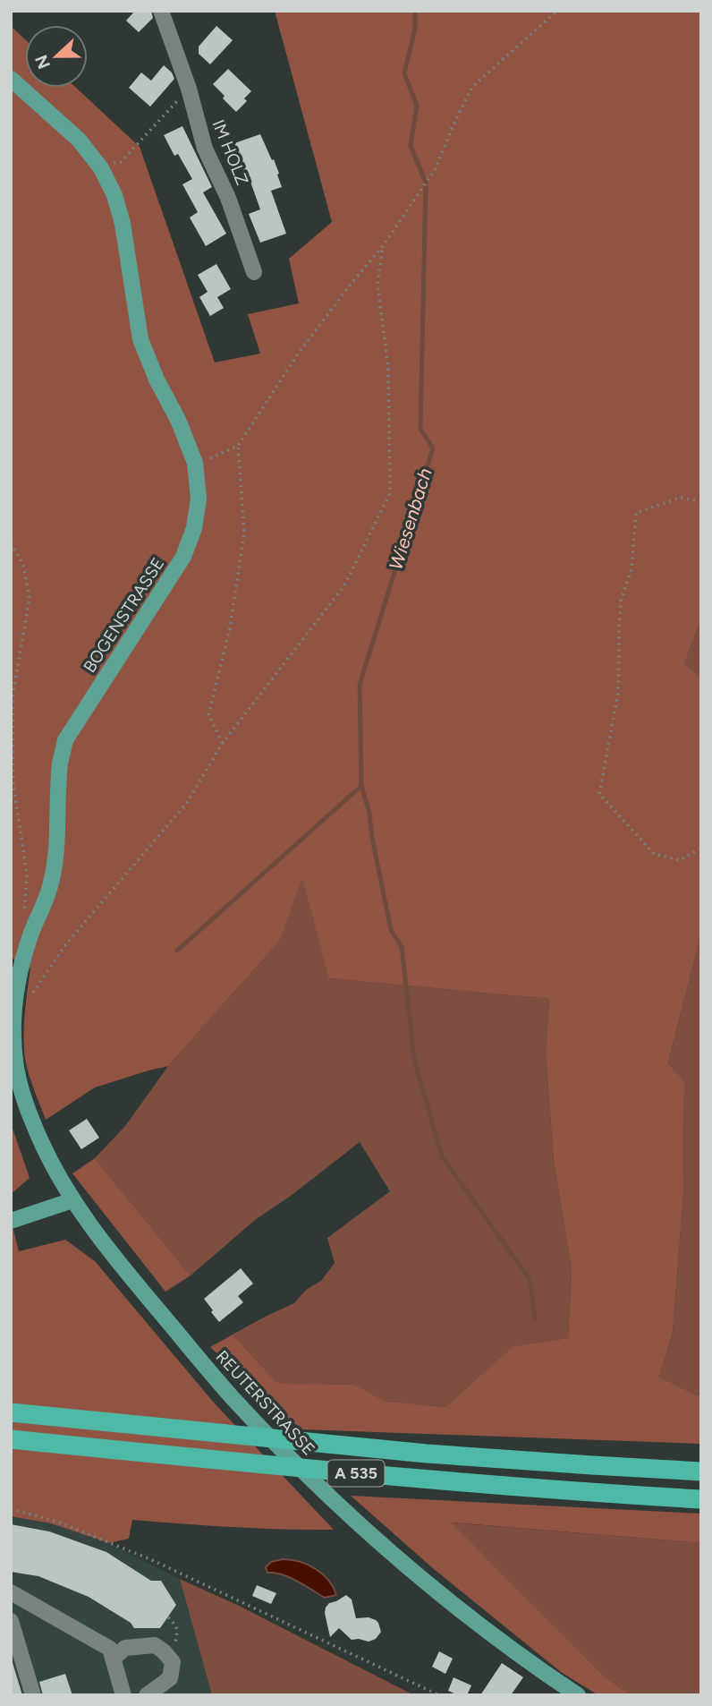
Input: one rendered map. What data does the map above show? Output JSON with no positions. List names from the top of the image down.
{
  "streets": {
    "highway": ["A 535"],
    "main road": ["BOGENSTRASSE", "REUTERSTRASSE"],
    "street": ["IM HOLZ"]
  },
  "crossings": [
    ["BOGENSTRASSE", "REUTERSTRASSE"]
  ],
  "water": ["Wiesenbach"],
  "north": "left"
}
